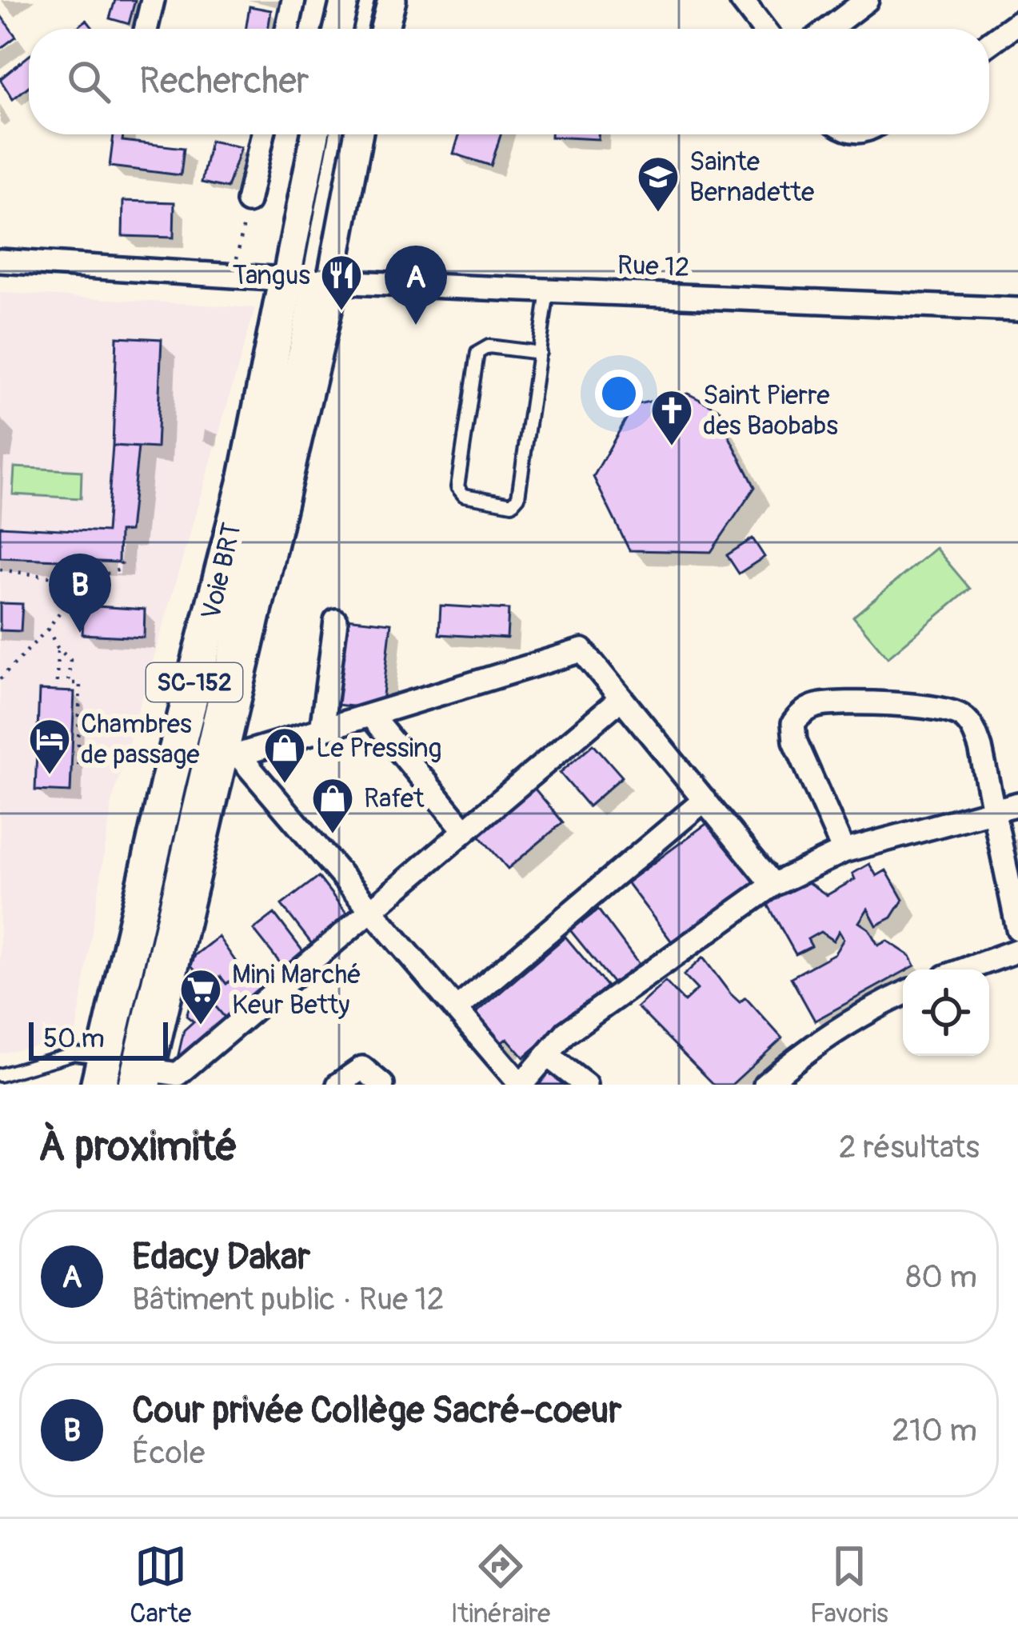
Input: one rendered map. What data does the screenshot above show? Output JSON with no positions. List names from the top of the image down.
{
  "streets": {
    "main road": ["SC-152"],
    "street": ["Rue 12"]
  },
  "crossings": [
    ["Rue 12", "SC-152"]
  ],
  "places": {
    "school or university": ["Sainte Bernadette"],
    "restaurant": ["Tangus"],
    "church": ["Saint Pierre des Baobabs"],
    "hotel": ["Chambres de passage"],
    "shop": ["Le Pressing", "Rafet"],
    "supermarket": ["Mini Marché Keur Betty"]
  },
  "scale_bar": "50 m",
  "page": {
    "search": "Rechercher",
    "pins": ["A", "B"],
    "scale": "50 m",
    "heading": ["À proximité", "2 résultats"],
    "list": [
      {
        "mark": "A",
        "name": "Edacy Dakar",
        "note": "Bâtiment public · Rue 12",
        "value": "80 m"
      },
      {
        "mark": "B",
        "name": "Cour privée Collège Sacré-coeur",
        "note": "École",
        "value": "210 m"
      }
    ],
    "nav": ["Carte", "Itinéraire", "Favoris"]
  }
}
